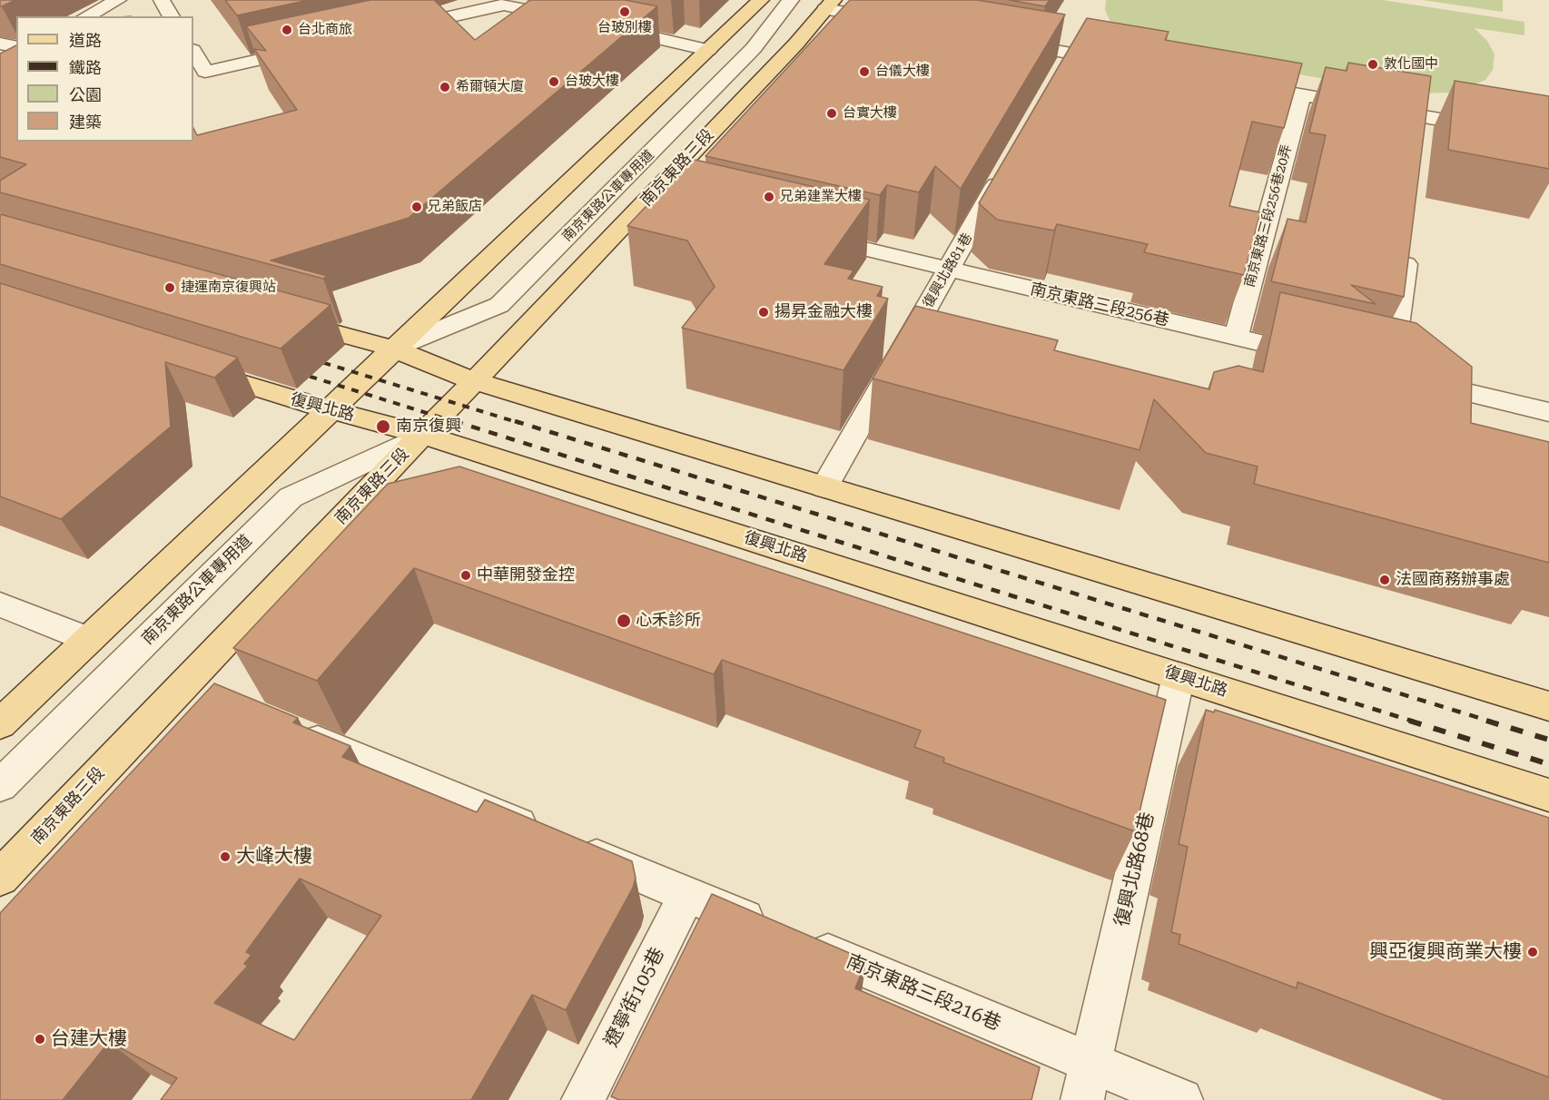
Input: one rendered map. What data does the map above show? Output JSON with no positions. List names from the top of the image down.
{
  "streets": {
    "main road": ["南京東路三段", "復興北路"],
    "street": [
      "南京東路公車專用道",
      "南京東路三段256巷20弄",
      "復興北路81巷",
      "南京東路三段256巷",
      "復興北路68巷",
      "南京東路三段216巷",
      "遼寧街105巷"
    ]
  },
  "crossings": [
    ["南京東路三段", "南京東路公車專用道"],
    ["南京東路三段", "復興北路"],
    ["南京東路公車專用道", "復興北路"],
    ["南京東路三段256巷20弄", "南京東路三段256巷"],
    ["復興北路81巷", "南京東路三段256巷"],
    ["復興北路", "復興北路68巷"],
    ["復興北路68巷", "南京東路三段216巷"],
    ["南京東路三段216巷", "遼寧街105巷"]
  ],
  "places": [
    "台玻別樓",
    "台北商旅",
    "敦化國中",
    "台儀大樓",
    "台玻大樓",
    "希爾頓大廈",
    "台實大樓",
    "兄弟建業大樓",
    "兄弟飯店",
    "捷運南京復興站",
    "揚昇金融大樓",
    "南京復興",
    "中華開發金控",
    "法國商務辦事處",
    "心禾診所",
    "大峰大樓",
    "興亞復興商業大樓",
    "台建大樓"
  ],
  "legend": [
    "道路",
    "鐵路",
    "公園",
    "建築"
  ]
}
